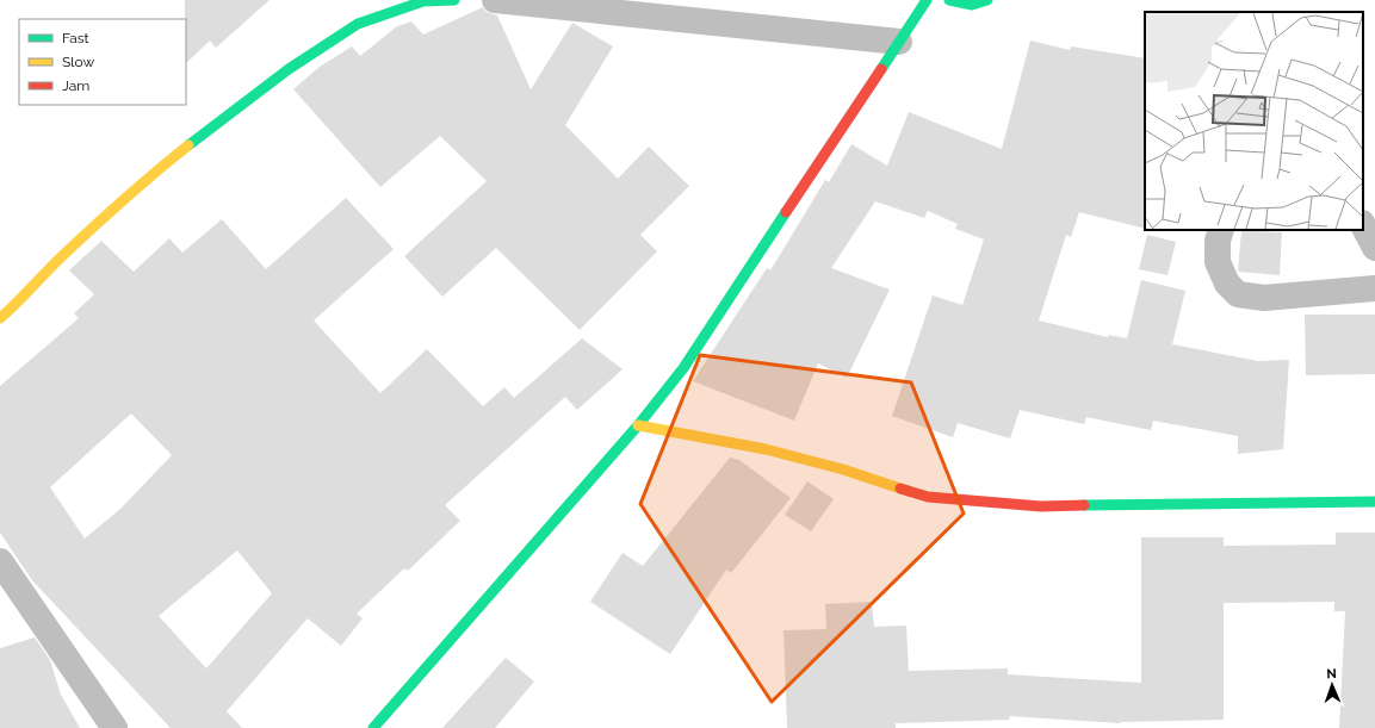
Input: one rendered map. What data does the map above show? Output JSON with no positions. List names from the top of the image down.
{
  "legend": ["Fast", "Slow", "Jam"],
  "north": "top"
}
